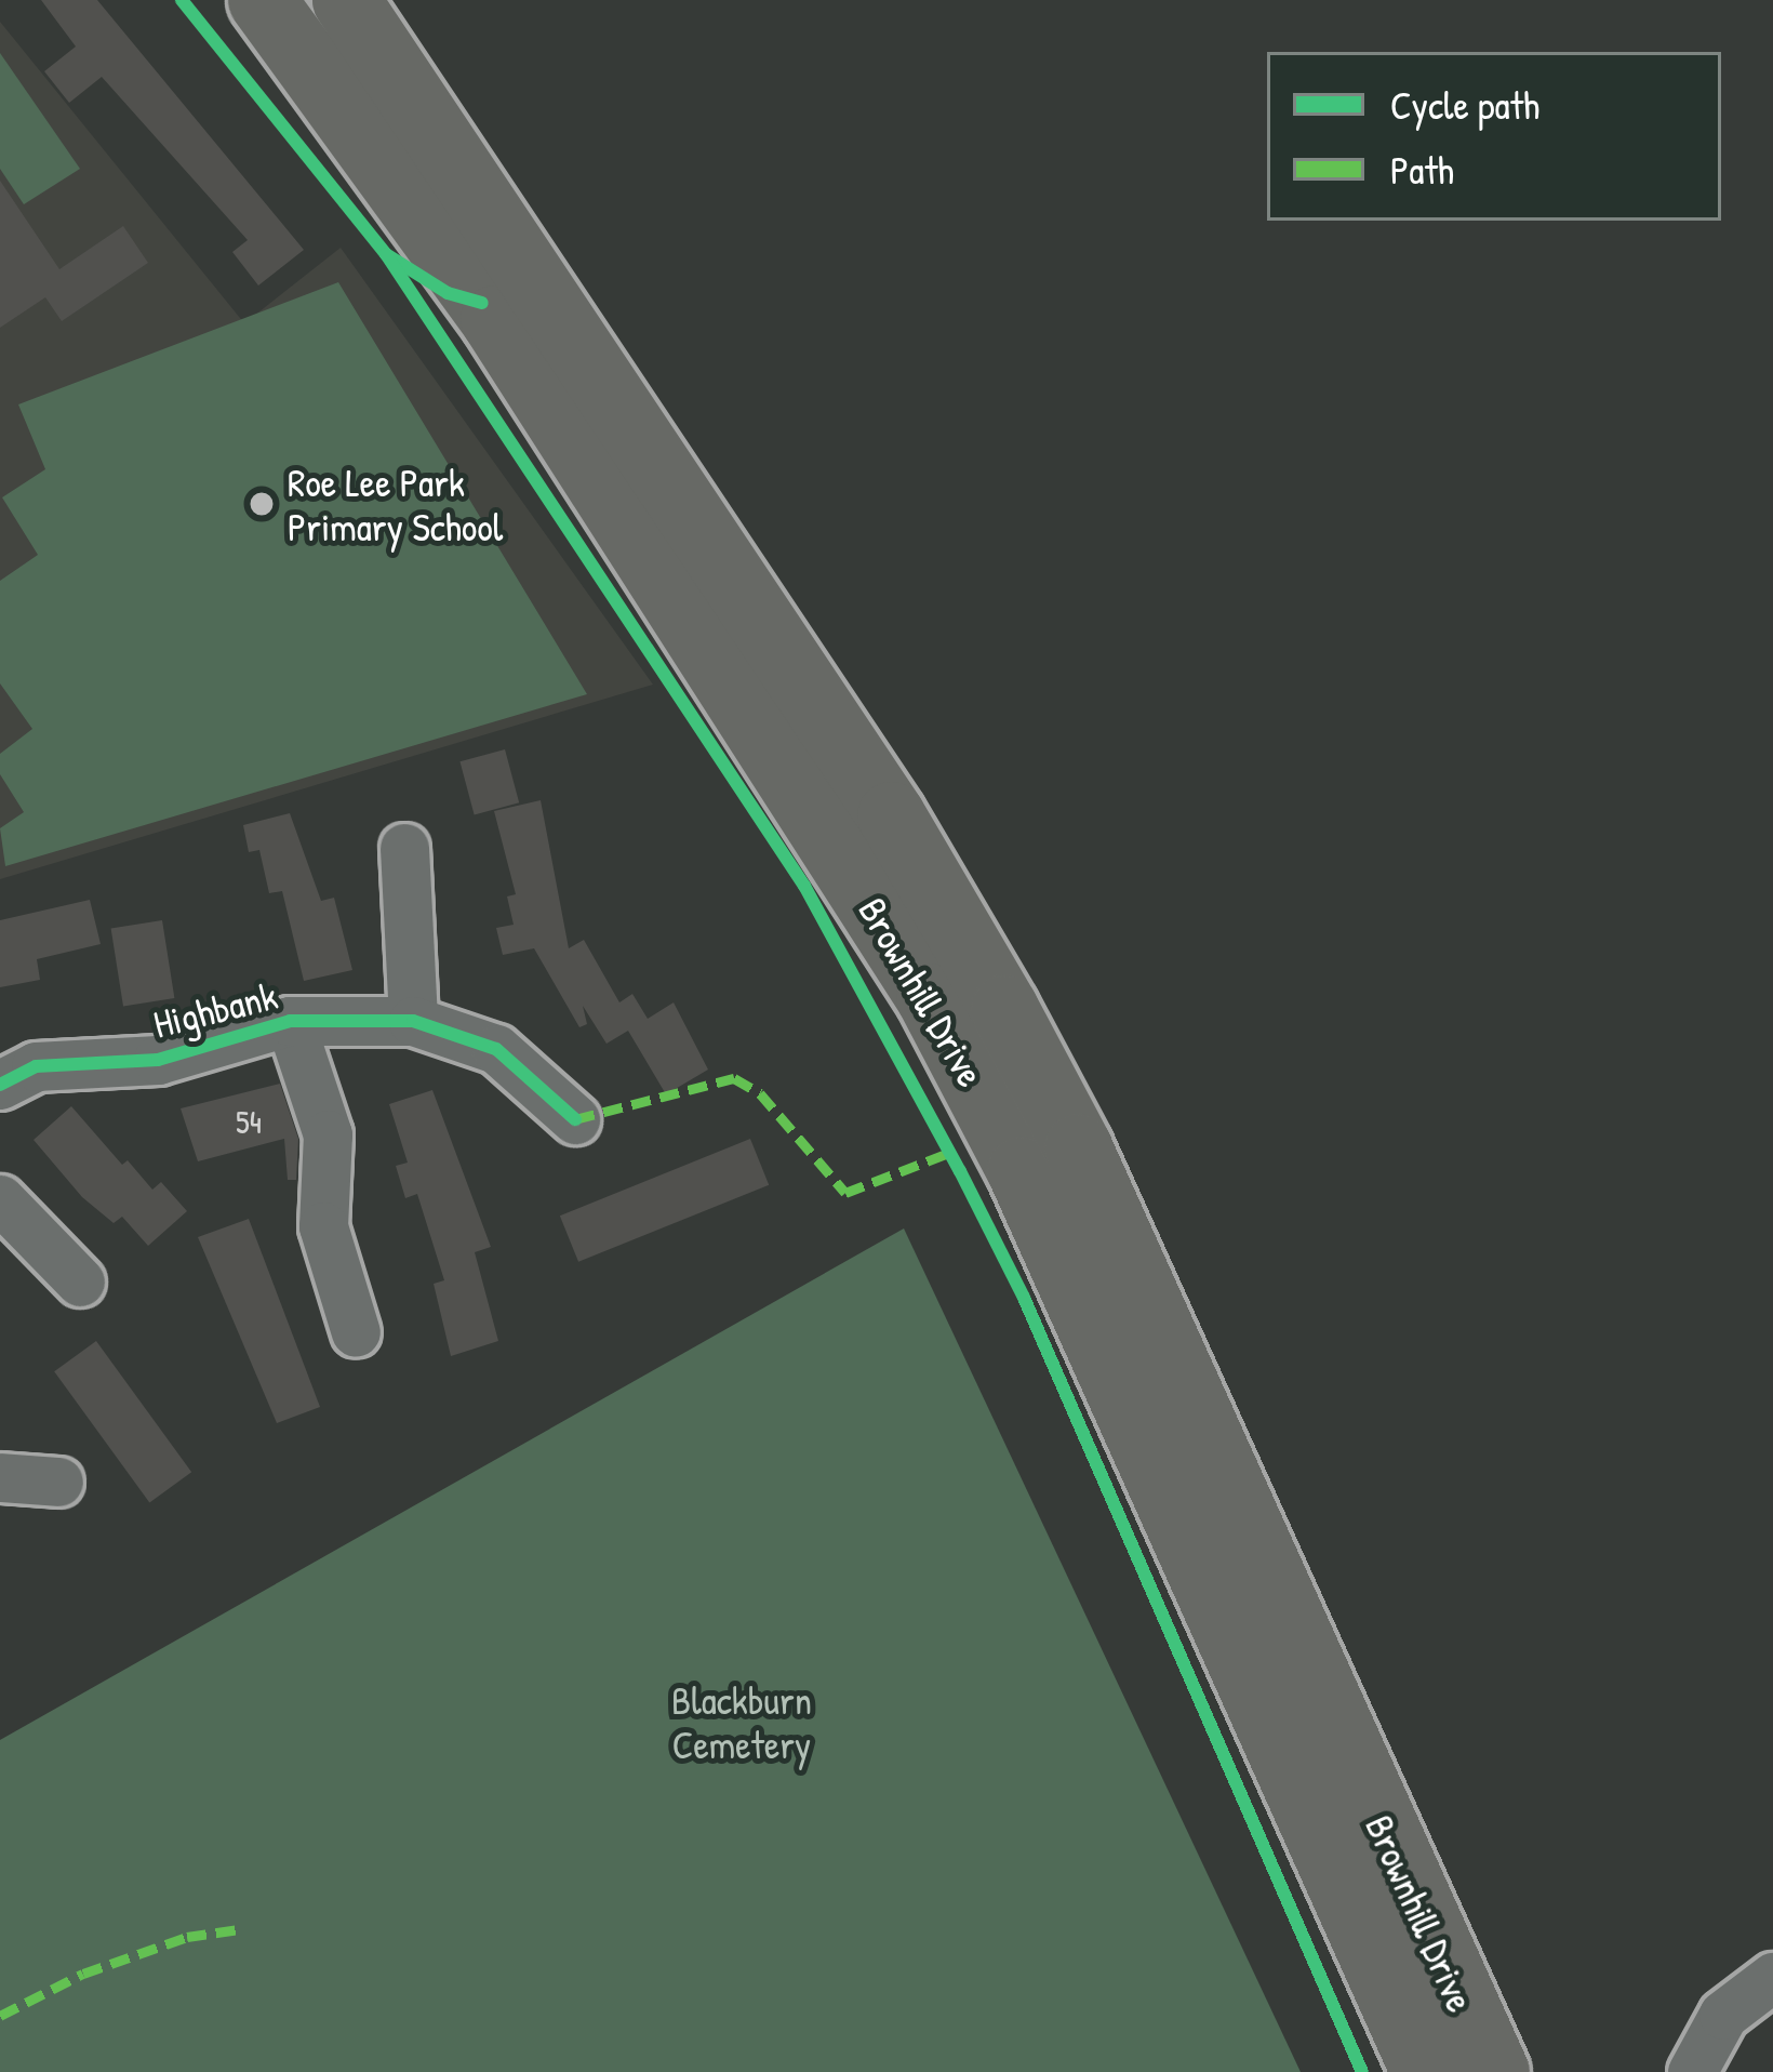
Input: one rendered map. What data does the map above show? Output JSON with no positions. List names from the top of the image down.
{
  "streets": {
    "highway": ["Brownhill Drive"],
    "street": ["Highbank"]
  },
  "parks": ["Blackburn Cemetery"],
  "places": ["Roe Lee Park Primary School"],
  "house_numbers": ["54"],
  "legend": ["Cycle path", "Path"]
}
